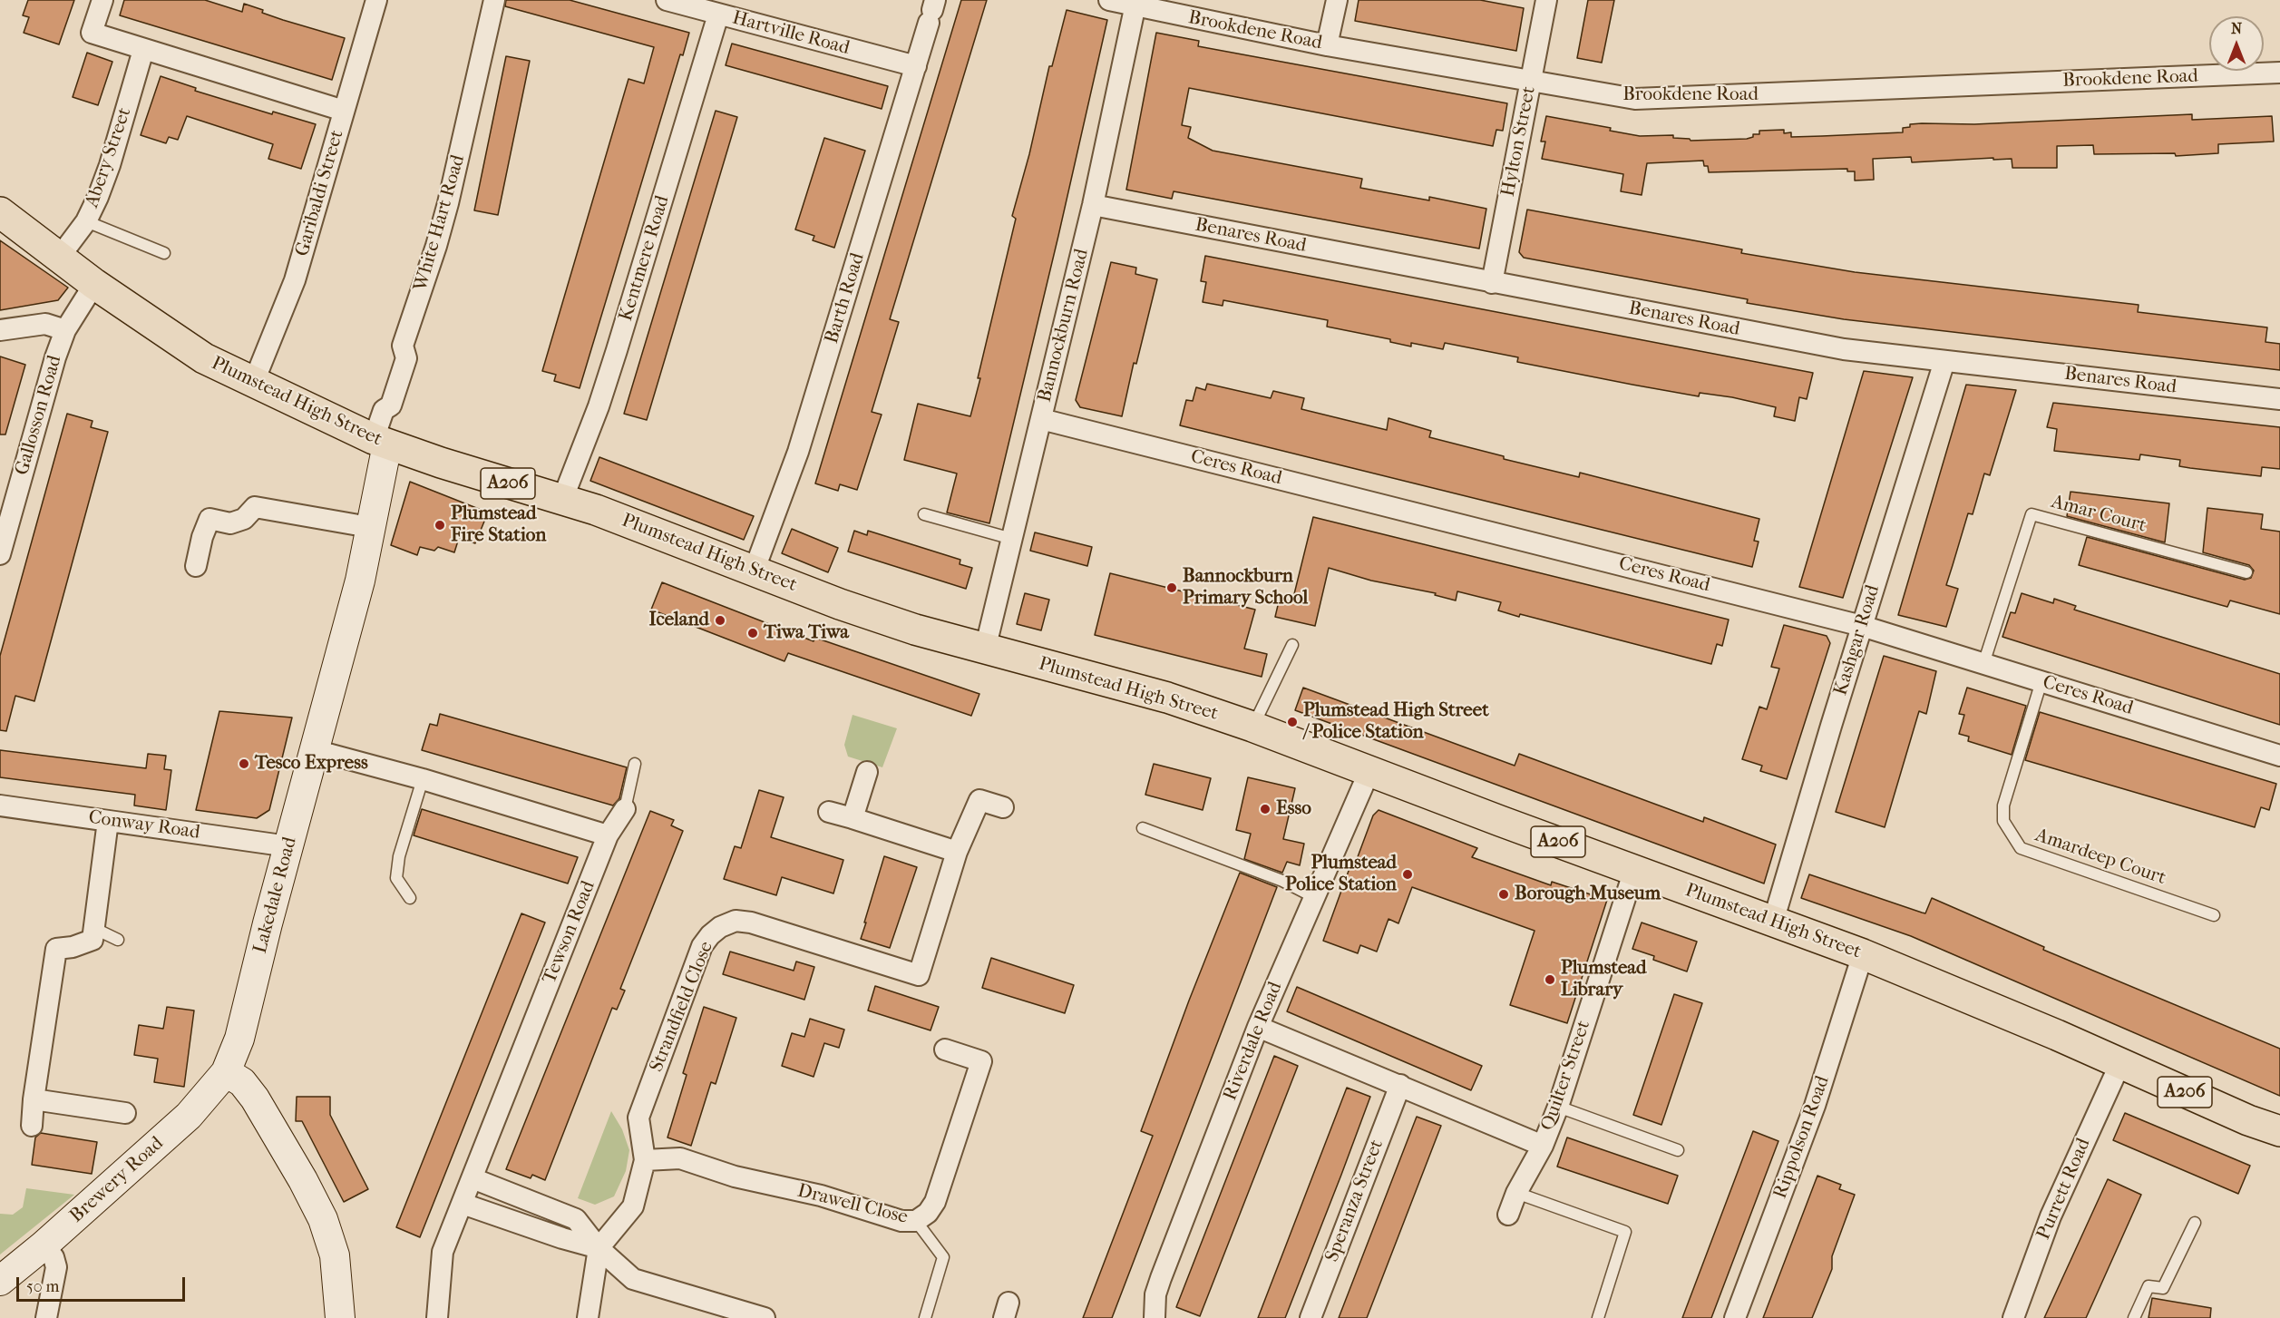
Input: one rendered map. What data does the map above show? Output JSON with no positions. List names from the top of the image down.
{
  "streets": {
    "main road": ["Plumstead High Street", "A206"],
    "street": [
      "Brookdene Road",
      "Hartville Road",
      "Hylton Street",
      "Abery Street",
      "Garibaldi Street",
      "White Hart Road",
      "Benares Road",
      "Kentmere Road",
      "Barth Road",
      "Bannockburn Road",
      "Gallosson Road",
      "Ceres Road",
      "Kashgar Road",
      "Conway Road",
      "Lakedale Road",
      "Tewson Road",
      "Strandfield Close",
      "Riverdale Road",
      "Quilter Street",
      "Rippolson Road",
      "Brewery Road",
      "Purrett Road",
      "Speranza Street",
      "Drawell Close"
    ],
    "lane": ["Amar Court", "Amardeep Court"]
  },
  "crossings": [
    ["Brookdene Road", "Hylton Street"],
    ["Brookdene Road", "Bannockburn Road"],
    ["Hartville Road", "Kentmere Road"],
    ["Hartville Road", "Barth Road"],
    ["Hylton Street", "Benares Road"],
    ["Abery Street", "Plumstead High Street"],
    ["Garibaldi Street", "Plumstead High Street"],
    ["White Hart Road", "Plumstead High Street"],
    ["White Hart Road", "Lakedale Road"],
    ["Benares Road", "Bannockburn Road"],
    ["Benares Road", "Kashgar Road"],
    ["Kentmere Road", "Plumstead High Street"],
    ["Barth Road", "Plumstead High Street"],
    ["Bannockburn Road", "Plumstead High Street"],
    ["Bannockburn Road", "Ceres Road"],
    ["Plumstead High Street", "Gallosson Road"],
    ["Plumstead High Street", "Kashgar Road"],
    ["Plumstead High Street", "Lakedale Road"],
    ["Plumstead High Street", "Riverdale Road"],
    ["Plumstead High Street", "Quilter Street"],
    ["Plumstead High Street", "Rippolson Road"],
    ["Plumstead High Street", "Purrett Road"],
    ["Ceres Road", "Amar Court"],
    ["Ceres Road", "Kashgar Road"],
    ["Ceres Road", "Amardeep Court"],
    ["Conway Road", "Lakedale Road"],
    ["Lakedale Road", "Brewery Road"],
    ["Strandfield Close", "Drawell Close"]
  ],
  "places": [
    "Plumstead Fire Station",
    "Bannockburn Primary School",
    "Iceland",
    "Tiwa Tiwa",
    "Plumstead High Street / Police Station",
    "Tesco Express",
    "Esso",
    "Plumstead Police Station",
    "Borough Museum",
    "Plumstead Library"
  ],
  "scale_bar": "50 m",
  "north": "top"
}
